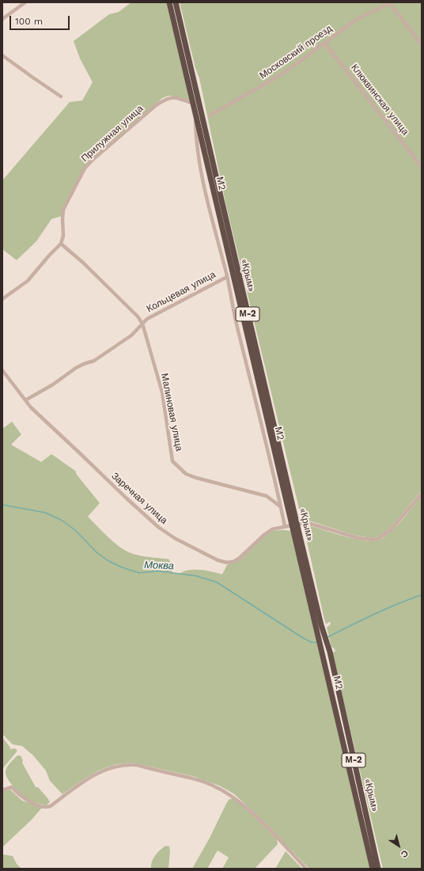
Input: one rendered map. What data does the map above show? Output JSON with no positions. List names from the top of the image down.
{
  "streets": {
    "highway": ["М2", "«Крым»", "М-2"],
    "street": [
      "Московский проезд",
      "Клюквинская улица",
      "Прилужная улица",
      "Кольцевая улица",
      "Малиновая улица",
      "Заречная улица"
    ]
  },
  "crossings": [
    ["Московский проезд", "Клюквинская улица"],
    ["Прилужная улица", "М2"],
    ["Прилужная улица", "Малиновая улица"],
    ["М2", "Заречная улица"],
    ["Кольцевая улица", "Малиновая улица"],
    ["Кольцевая улица", "Заречная улица"]
  ],
  "water": ["Моква"],
  "scale_bar": "100 m",
  "north": "bottom right"
}
